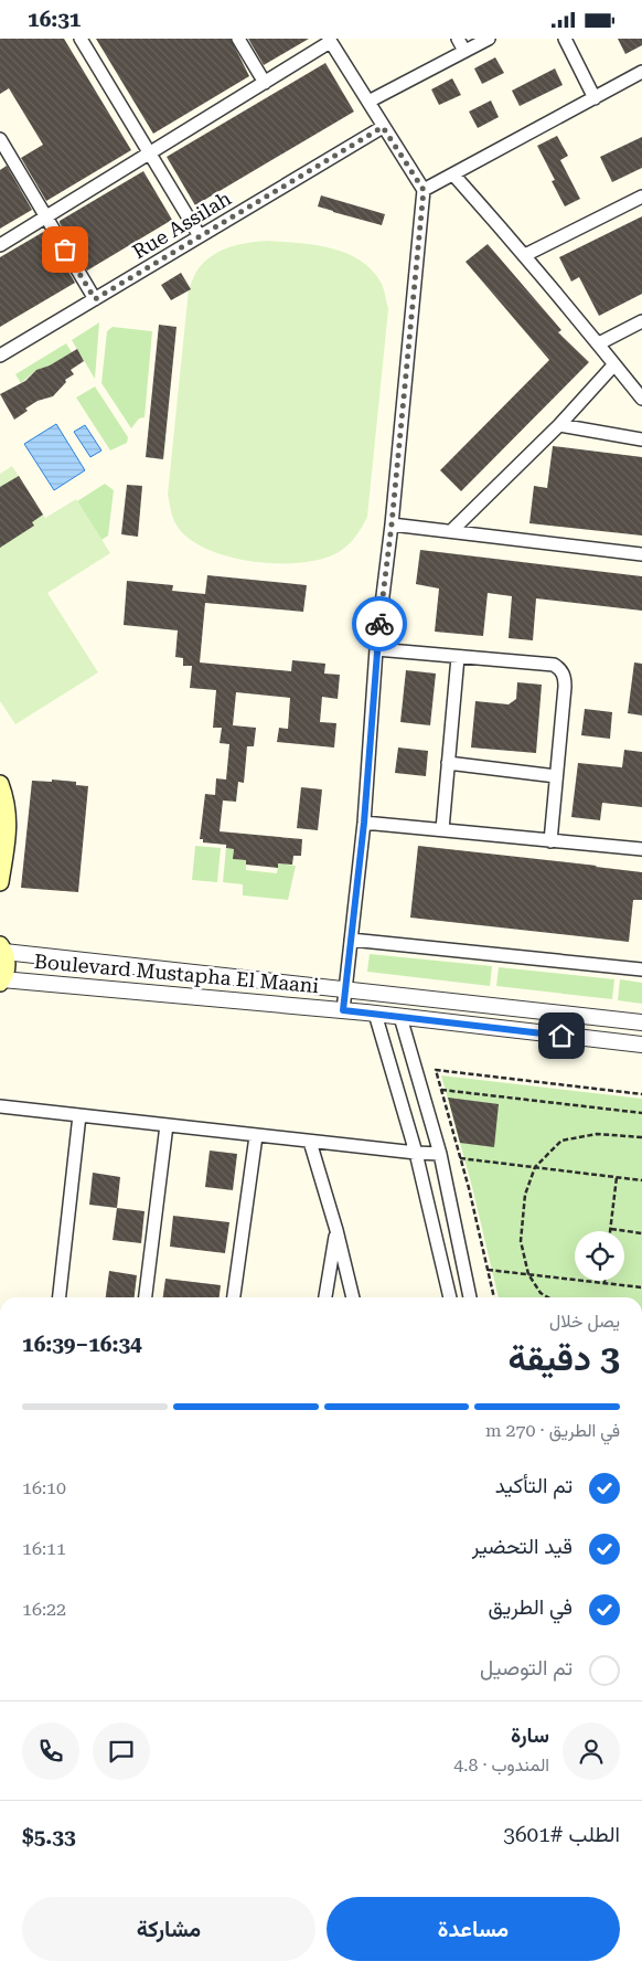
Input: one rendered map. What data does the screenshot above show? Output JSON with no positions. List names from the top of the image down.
{
  "streets": {
    "street": ["Rue Assilah", "Boulevard Mustapha El Maani"]
  },
  "page": {
    "status": "16:31",
    "heading": ["3 دقيقة", "يصل خلال", "16:34–16:39"],
    "panel": [
      "سارة",
      "المندوب · 4.8",
      "الطلب #3601",
      "$5.33"
    ],
    "bar": "في الطريق · 270 m",
    "list": [
      ["تم التأكيد", "16:10"],
      ["قيد التحضير", "16:11"],
      ["في الطريق", "16:22"],
      "تم التوصيل"
    ],
    "buttons": ["مساعدة", "مشاركة"]
  }
}
